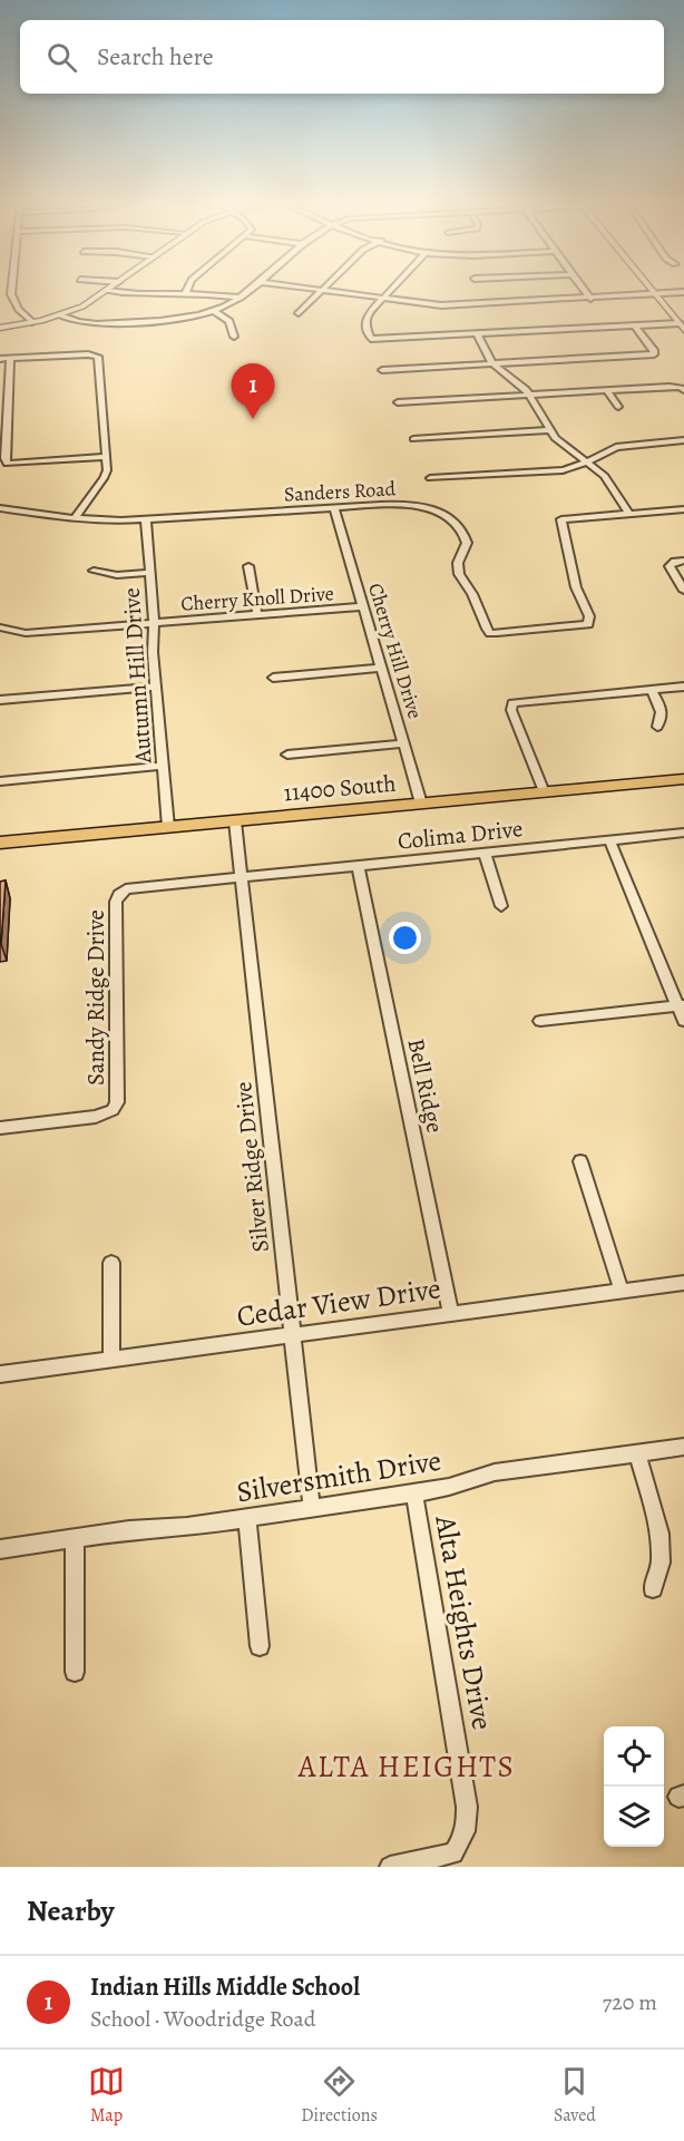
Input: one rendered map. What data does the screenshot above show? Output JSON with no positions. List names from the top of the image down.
{
  "streets": {
    "main road": ["11400 South"],
    "street": [
      "Sanders Road",
      "Cherry Knoll Drive",
      "Cherry Hill Drive",
      "Autumn Hill Drive",
      "Colima Drive",
      "Sandy Ridge Drive",
      "Bell Ridge",
      "Silver Ridge Drive",
      "Cedar View Drive",
      "Silversmith Drive",
      "Alta Heights Drive"
    ]
  },
  "crossings": [
    ["Sanders Road", "Cherry Hill Drive"],
    ["Sanders Road", "Autumn Hill Drive"],
    ["Cherry Knoll Drive", "Cherry Hill Drive"],
    ["Cherry Knoll Drive", "Autumn Hill Drive"],
    ["Cherry Hill Drive", "11400 South"],
    ["Autumn Hill Drive", "11400 South"],
    ["11400 South", "Silver Ridge Drive"],
    ["Colima Drive", "Sandy Ridge Drive"],
    ["Colima Drive", "Bell Ridge"],
    ["Colima Drive", "Silver Ridge Drive"],
    ["Sandy Ridge Drive", "Silver Ridge Drive"],
    ["Bell Ridge", "Cedar View Drive"],
    ["Silver Ridge Drive", "Cedar View Drive"],
    ["Silver Ridge Drive", "Silversmith Drive"],
    ["Silversmith Drive", "Alta Heights Drive"]
  ],
  "districts": ["ALTA HEIGHTS"],
  "page": {
    "search": "Search here",
    "pins": "1",
    "heading": "Nearby",
    "list": [
      {
        "mark": "1",
        "name": "Indian Hills Middle School",
        "note": "School · Woodridge Road",
        "value": "720 m"
      }
    ],
    "nav": ["Map", "Directions", "Saved"]
  }
}
